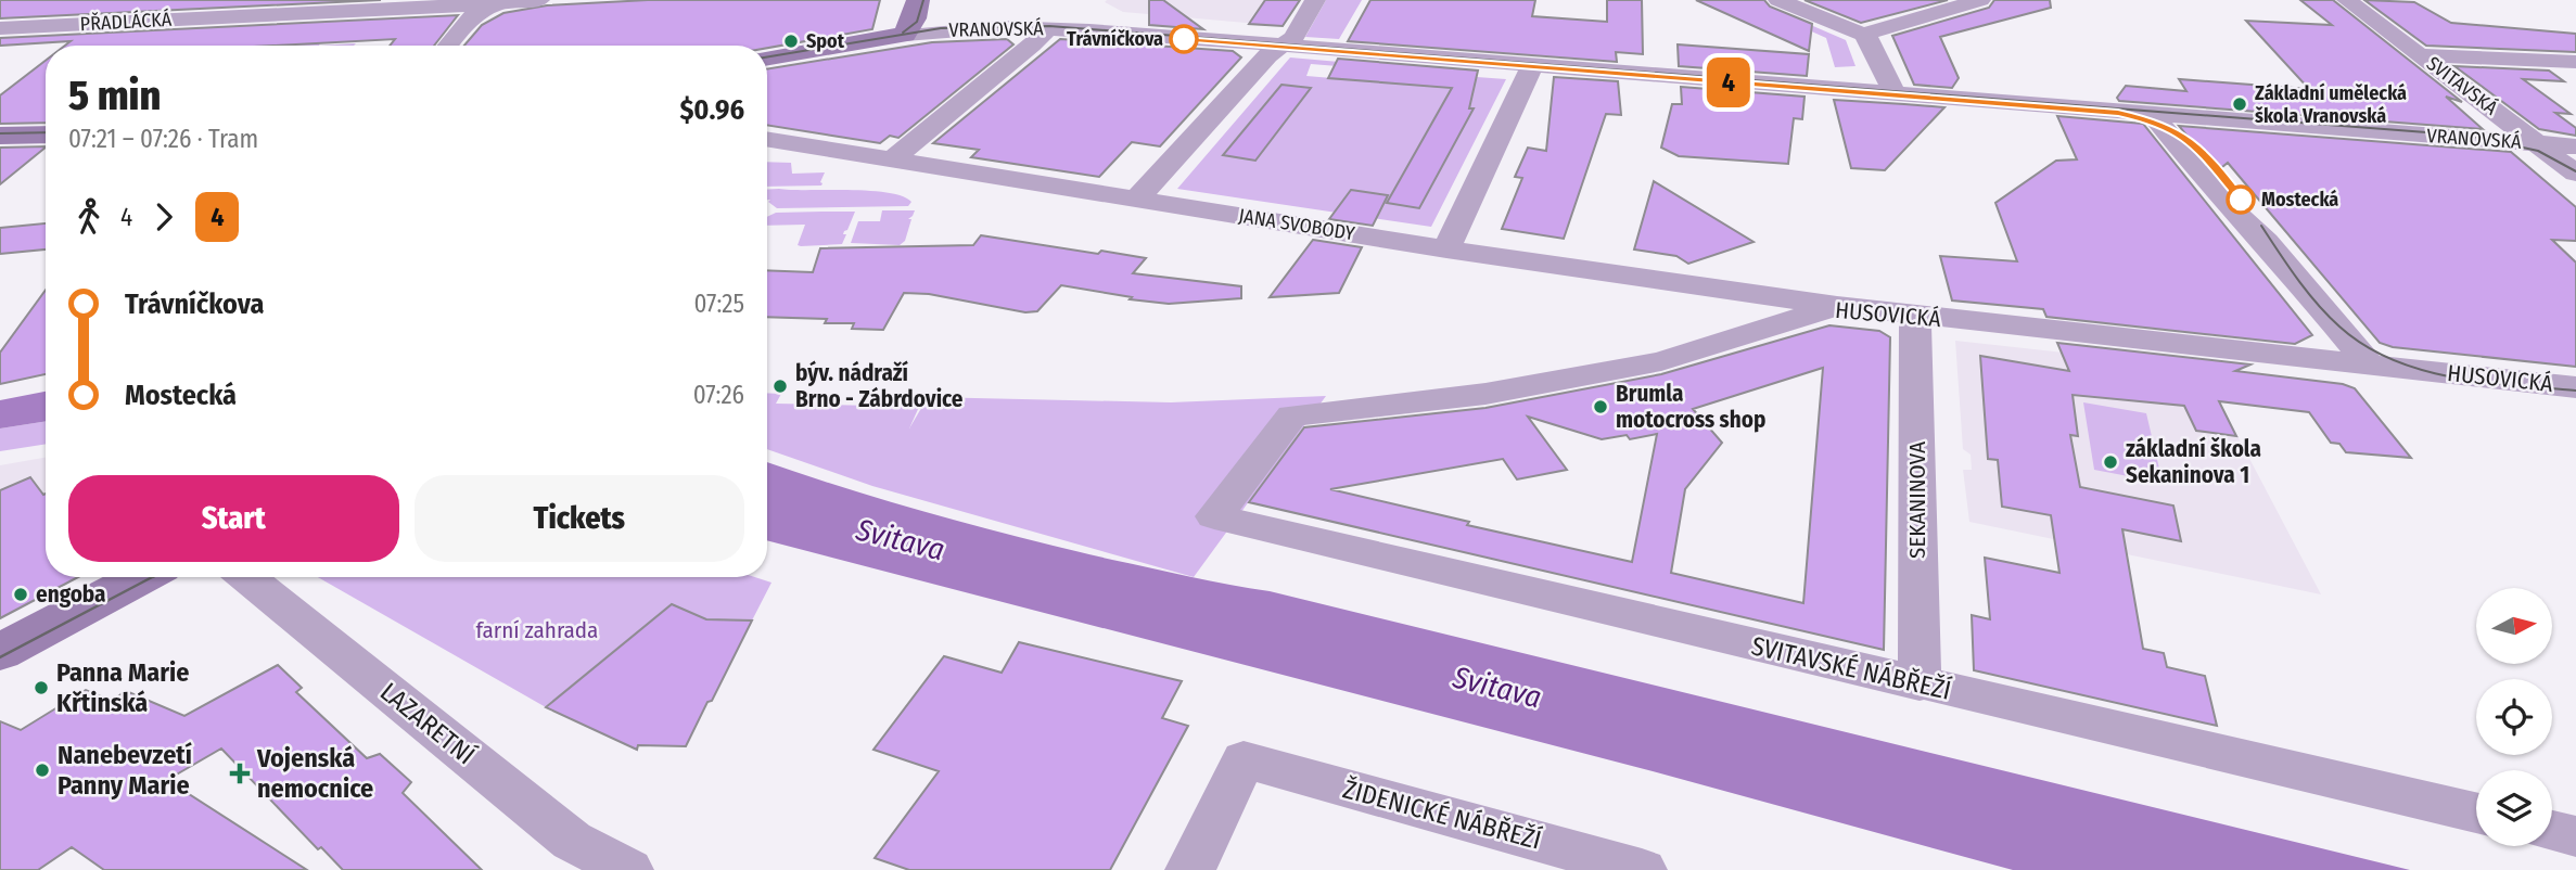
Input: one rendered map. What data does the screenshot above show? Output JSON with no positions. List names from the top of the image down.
{
  "streets": {
    "street": [
      "PŘADLÁCKÁ",
      "VRANOVSKÁ",
      "SVITAVSKÁ",
      "JANA SVOBODY",
      "HUSOVICKÁ",
      "SEKANINOVA",
      "SVITAVSKÉ NÁBŘEŽÍ",
      "LAZARETNÍ",
      "ŽIDENICKÉ NÁBŘEŽÍ"
    ]
  },
  "crossings": [
    ["VRANOVSKÁ", "SVITAVSKÁ"],
    ["JANA SVOBODY", "HUSOVICKÁ"],
    ["HUSOVICKÁ", "SEKANINOVA"],
    ["HUSOVICKÁ", "SVITAVSKÉ NÁBŘEŽÍ"],
    ["SEKANINOVA", "SVITAVSKÉ NÁBŘEŽÍ"]
  ],
  "water": ["Svitava"],
  "parks": ["farní zahrada"],
  "places": {
    "other": [
      "Trávníčkova",
      "Spot",
      "Základní umělecká škola Vranovská",
      "Mostecká",
      "býv. nádraží Brno - Zábrdovice",
      "Brumla motocross shop",
      "základní škola Sekaninova 1",
      "engoba",
      "Panna Marie Křtinská",
      "Nanebevzetí Panny Marie"
    ],
    "health": ["Vojenská nemocnice"]
  },
  "lines": ["tram line 4"],
  "north": "right",
  "page": {
    "on_map": "4",
    "heading": ["5 min", "07:21 – 07:26 · Tram", "$0.96"],
    "legs": ["4", "4"],
    "list": [
      {
        "name": "Trávníčkova",
        "value": "07:25"
      },
      {
        "name": "Mostecká",
        "value": "07:26"
      }
    ],
    "buttons": ["Start", "Tickets"]
  }
}
